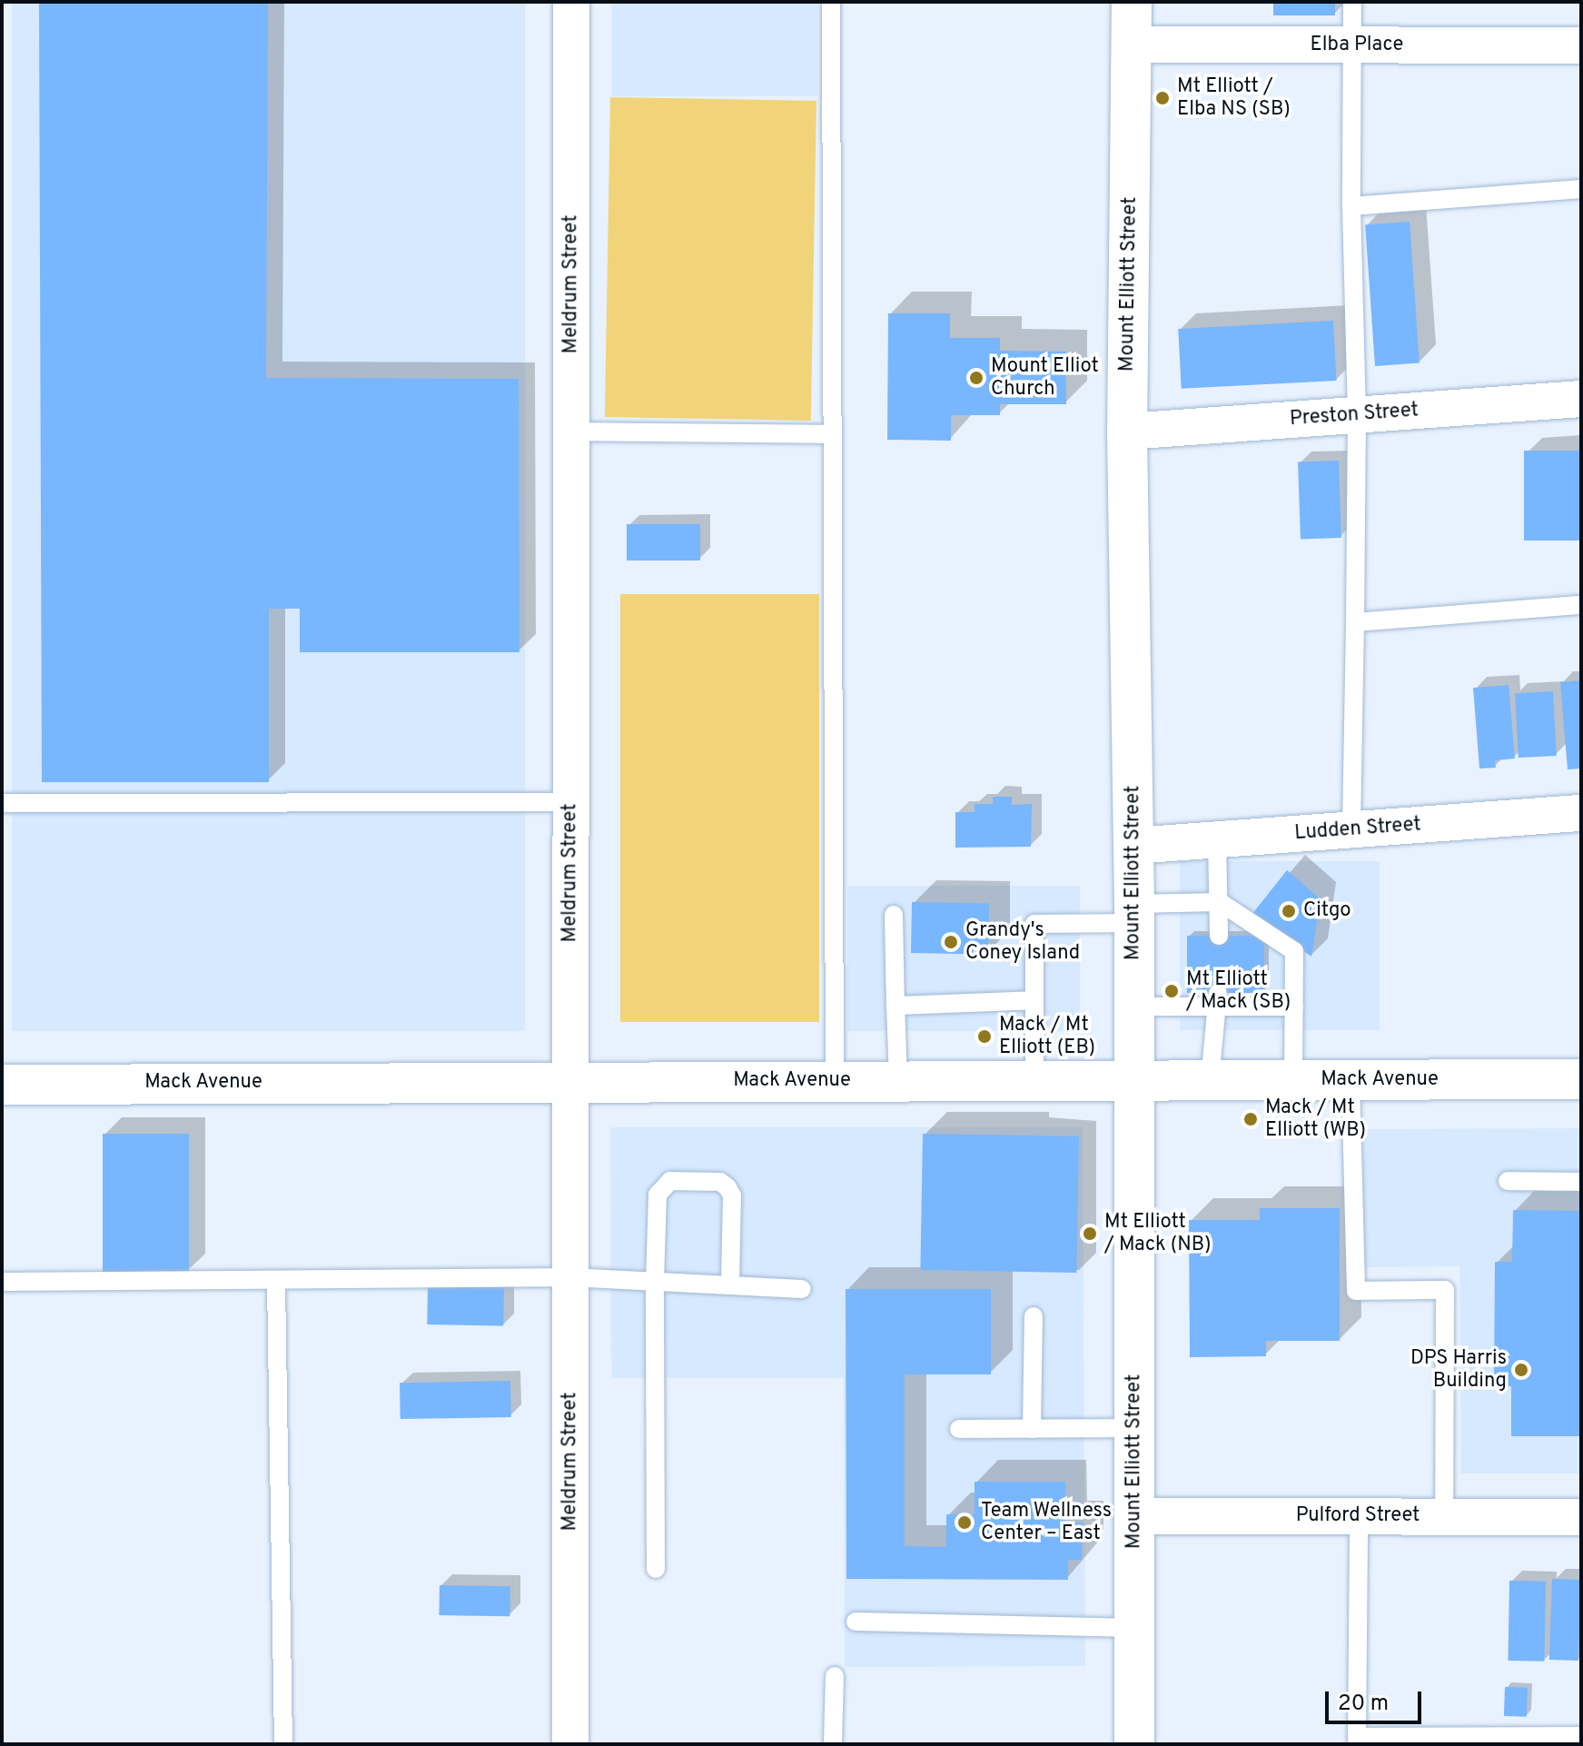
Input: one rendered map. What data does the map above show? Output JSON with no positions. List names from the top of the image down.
{
  "streets": {
    "main road": ["Mount Elliott Street", "Mack Avenue"],
    "street": [
      "Elba Place",
      "Meldrum Street",
      "Preston Street",
      "Ludden Street",
      "Pulford Street"
    ]
  },
  "crossings": [
    ["Elba Place", "Mount Elliott Street"],
    ["Meldrum Street", "Mack Avenue"],
    ["Mount Elliott Street", "Preston Street"],
    ["Mount Elliott Street", "Ludden Street"],
    ["Mount Elliott Street", "Mack Avenue"],
    ["Mount Elliott Street", "Pulford Street"]
  ],
  "places": [
    "Mt Elliott / Elba NS (SB)",
    "Mount Elliot Church",
    "Citgo",
    "Grandy's Coney Island",
    "Mt Elliott / Mack (SB)",
    "Mack / Mt Elliott (EB)",
    "Mack / Mt Elliott (WB)",
    "Mt Elliott / Mack (NB)",
    "DPS Harris Building",
    "Team Wellness Center – East"
  ],
  "scale_bar": "20 m"
}
